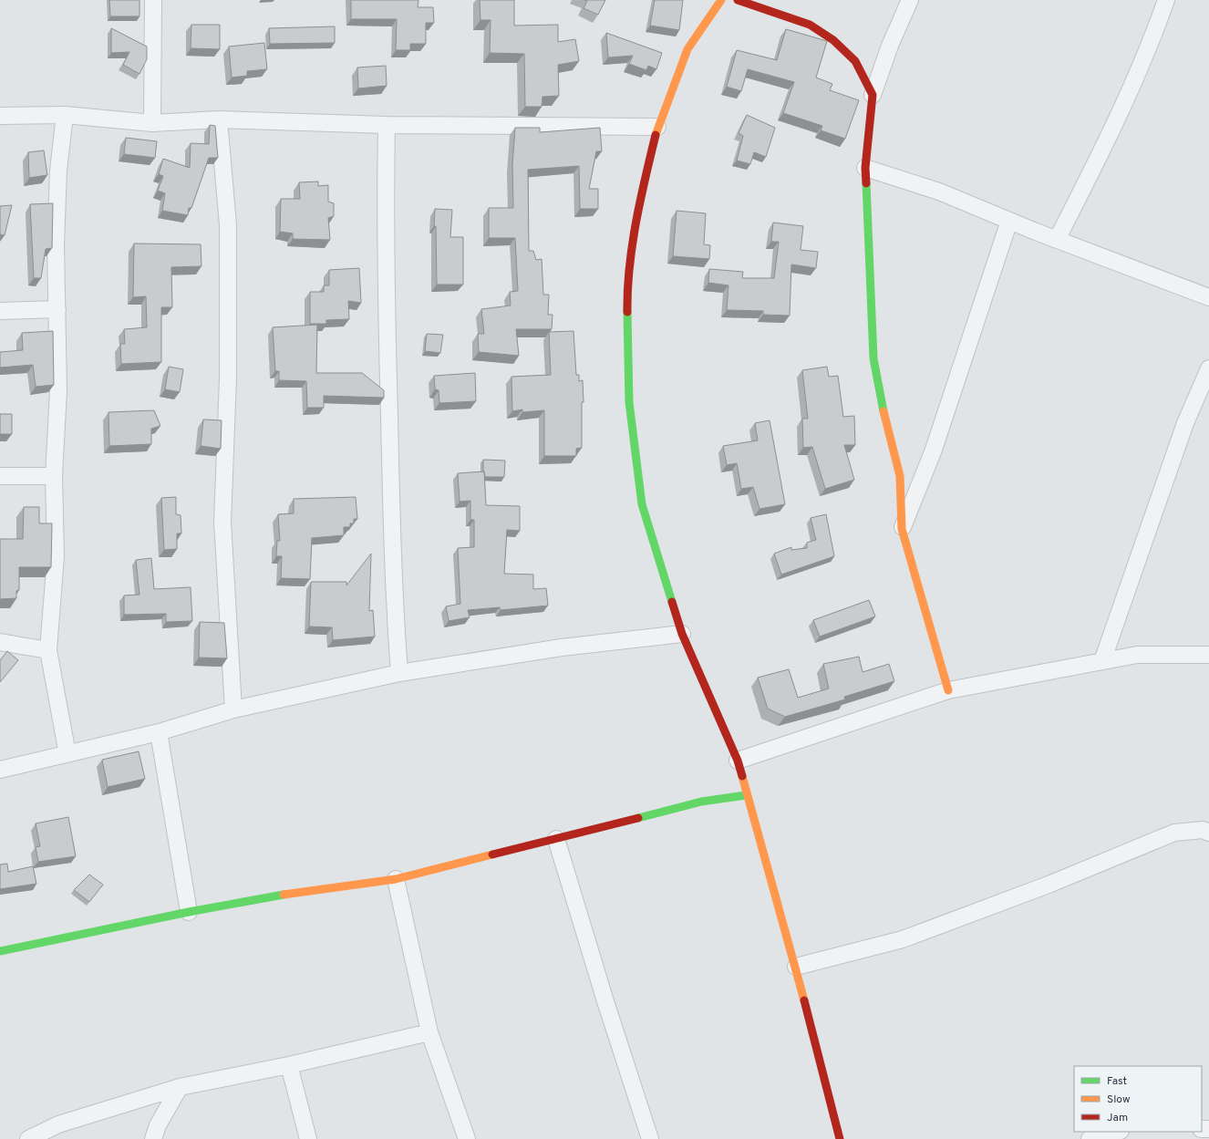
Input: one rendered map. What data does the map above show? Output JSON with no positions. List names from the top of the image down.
{
  "legend": ["Fast", "Slow", "Jam"]
}
